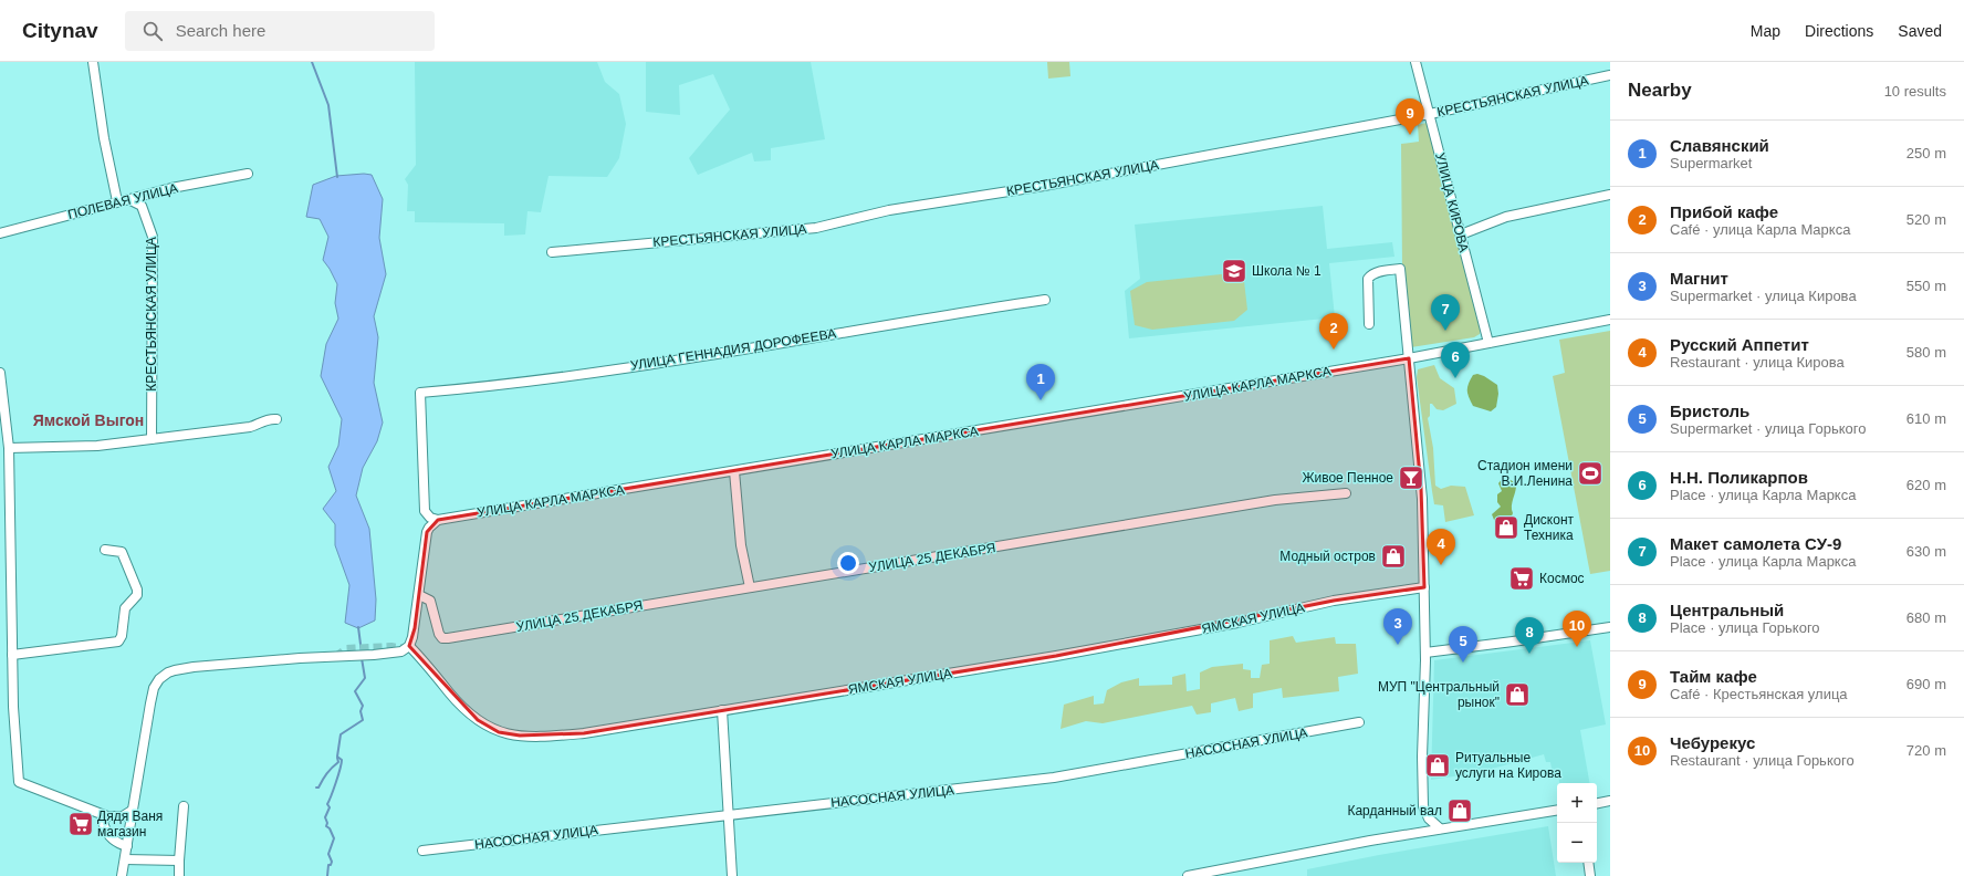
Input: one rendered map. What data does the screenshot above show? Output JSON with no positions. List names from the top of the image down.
{
  "streets": {
    "street": [
      "КРЕСТЬЯНСКАЯ УЛИЦА",
      "ПОЛЕВАЯ УЛИЦА",
      "УЛИЦА КИРОВА",
      "УЛИЦА ГЕННАДИЯ ДОРОФЕЕВА",
      "УЛИЦА КАРЛА МАРКСА",
      "УЛИЦА 25 ДЕКАБРЯ",
      "ЯМСКАЯ УЛИЦА",
      "НАСОСНАЯ УЛИЦА"
    ]
  },
  "crossings": [
    ["КРЕСТЬЯНСКАЯ УЛИЦА", "ПОЛЕВАЯ УЛИЦА"],
    ["КРЕСТЬЯНСКАЯ УЛИЦА", "УЛИЦА КИРОВА"],
    ["УЛИЦА КИРОВА", "УЛИЦА КАРЛА МАРКСА"],
    ["УЛИЦА ГЕННАДИЯ ДОРОФЕЕВА", "УЛИЦА КАРЛА МАРКСА"]
  ],
  "districts": ["Ямской Выгон"],
  "places": {
    "school or university": ["Школа № 1"],
    "sports": ["Стадион имени В.И.Ленина"],
    "bar": ["Живое Пенное"],
    "shop": [
      "Дисконт Техника",
      "Модный остров",
      "МУП \"Центральный рынок\"",
      "Ритуальные услуги на Кирова",
      "Карданный вал"
    ],
    "supermarket": ["Космос", "Дядя Ваня магазин"]
  },
  "page": {
    "header": "Citynav",
    "search": "Search here",
    "nav": ["Map", "Directions", "Saved"],
    "heading": ["Nearby", "10 results"],
    "pins": [
      "9",
      "7",
      "2",
      "6",
      "1",
      "4",
      "3",
      "10",
      "8",
      "5"
    ],
    "list": [
      {
        "mark": "1",
        "name": "Славянский",
        "note": "Supermarket",
        "value": "250 m"
      },
      {
        "mark": "2",
        "name": "Прибой кафе",
        "note": "Café · улица Карла Маркса",
        "value": "520 m"
      },
      {
        "mark": "3",
        "name": "Магнит",
        "note": "Supermarket · улица Кирова",
        "value": "550 m"
      },
      {
        "mark": "4",
        "name": "Русский Аппетит",
        "note": "Restaurant · улица Кирова",
        "value": "580 m"
      },
      {
        "mark": "5",
        "name": "Бристоль",
        "note": "Supermarket · улица Горького",
        "value": "610 m"
      },
      {
        "mark": "6",
        "name": "Н.Н. Поликарпов",
        "note": "Place · улица Карла Маркса",
        "value": "620 m"
      },
      {
        "mark": "7",
        "name": "Макет самолета СУ-9",
        "note": "Place · улица Карла Маркса",
        "value": "630 m"
      },
      {
        "mark": "8",
        "name": "Центральный",
        "note": "Place · улица Горького",
        "value": "680 m"
      },
      {
        "mark": "9",
        "name": "Тайм кафе",
        "note": "Café · Крестьянская улица",
        "value": "690 m"
      },
      {
        "mark": "10",
        "name": "Чебурекус",
        "note": "Restaurant · улица Горького",
        "value": "720 m"
      }
    ],
    "map_buttons": ["+", "−"]
  }
}
